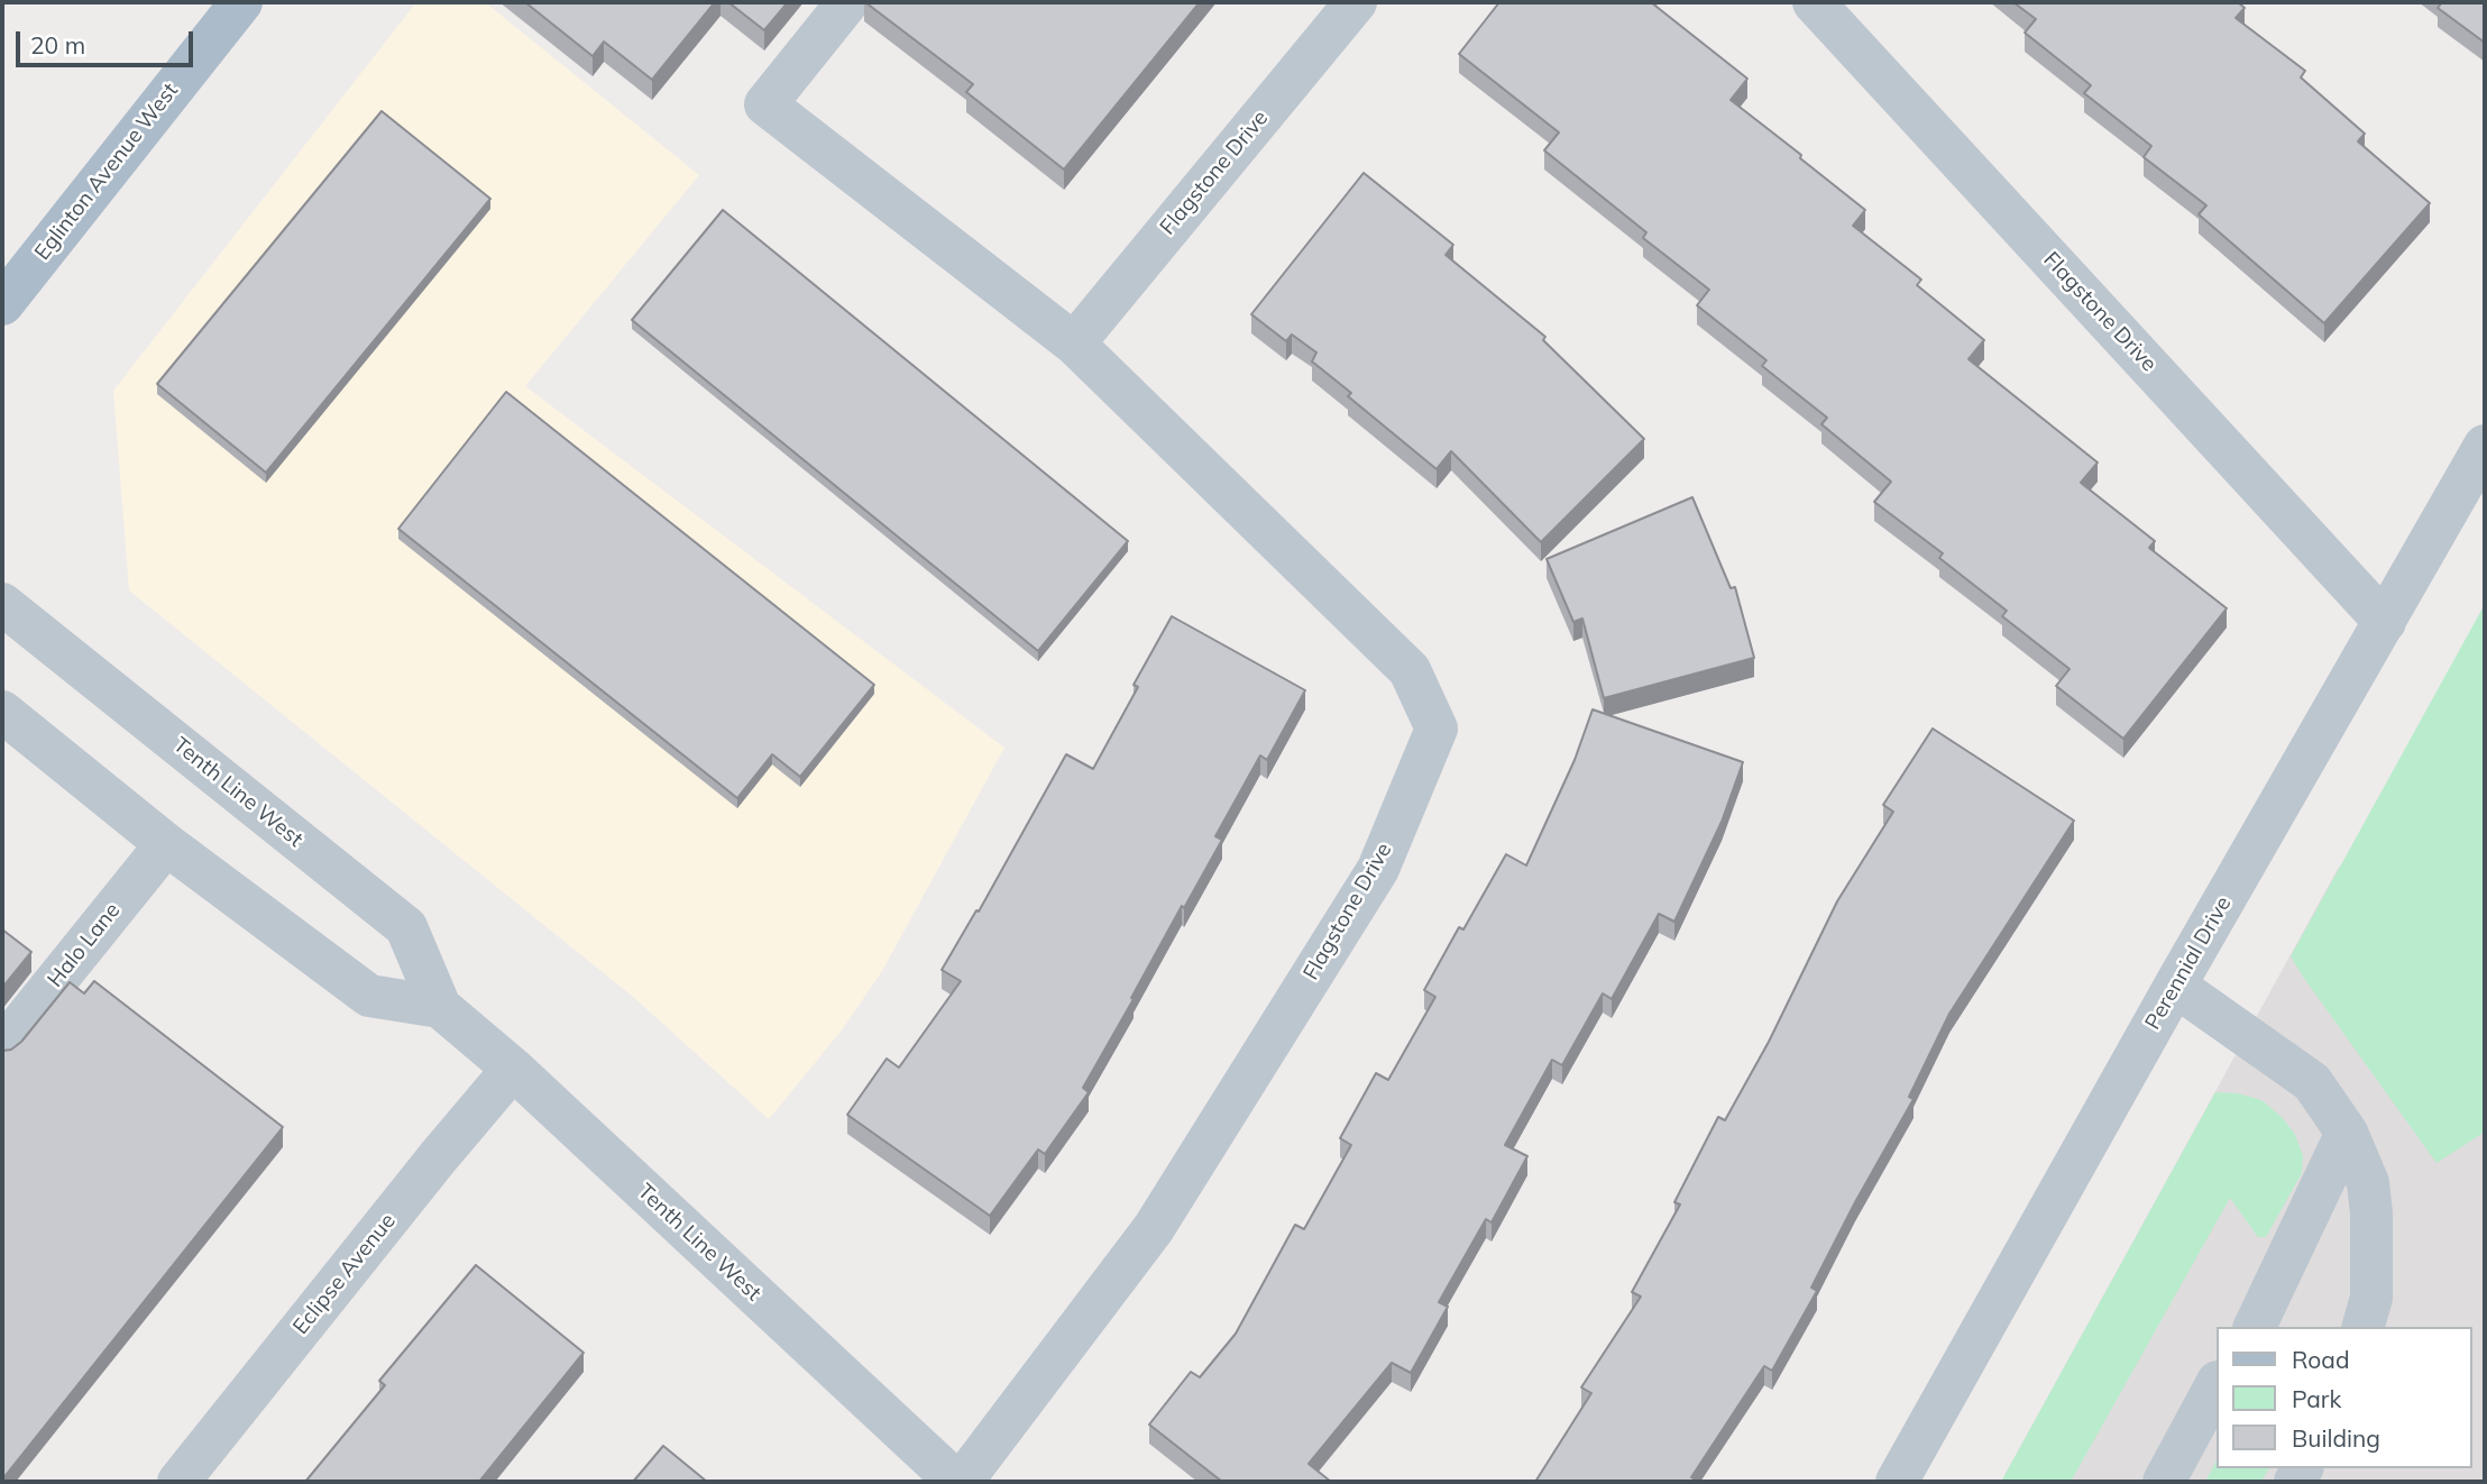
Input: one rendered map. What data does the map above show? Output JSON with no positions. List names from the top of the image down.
{
  "streets": {
    "main road": ["Eglinton Avenue West"],
    "street": [
      "Flagstone Drive",
      "Tenth Line West",
      "Halo Lane",
      "Perennial Drive",
      "Eclipse Avenue"
    ]
  },
  "crossings": [
    ["Flagstone Drive", "Tenth Line West"],
    ["Flagstone Drive", "Perennial Drive"],
    ["Tenth Line West", "Eclipse Avenue"]
  ],
  "legend": ["Road", "Park", "Building"],
  "scale_bar": "20 m"
}
